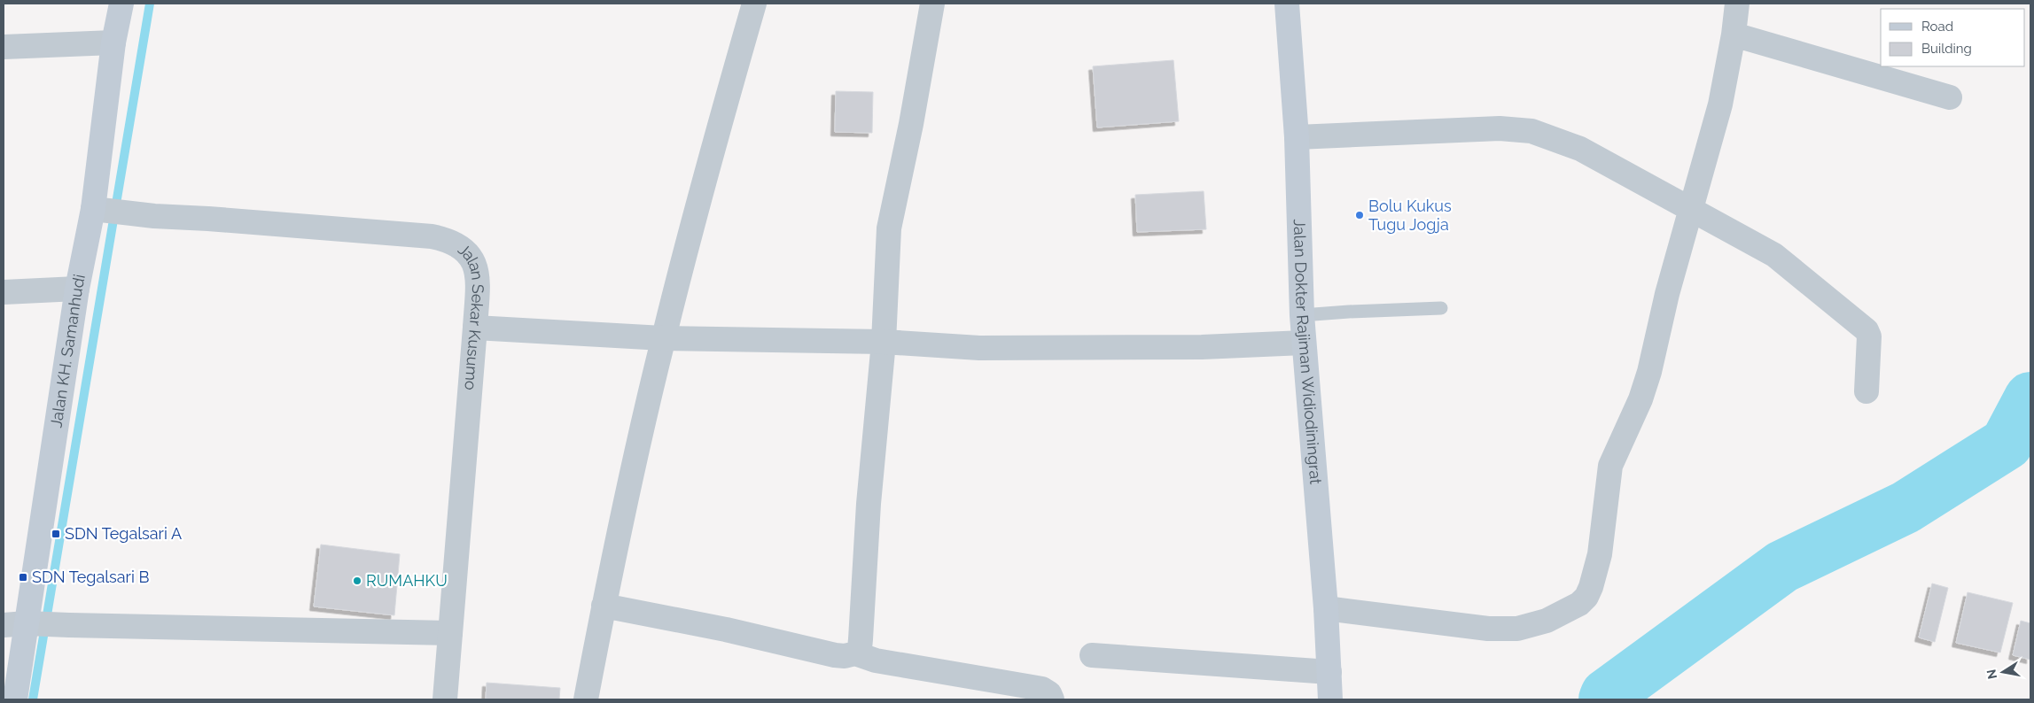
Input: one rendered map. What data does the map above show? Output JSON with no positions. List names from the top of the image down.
{
  "streets": {
    "main road": ["Jalan KH. Samanhudi", "Jalan Dokter Rajiman Widiodiningrat"],
    "street": ["Jalan Sekar Kusumo"]
  },
  "crossings": [
    ["Jalan Sekar Kusumo", "Jalan KH. Samanhudi"]
  ],
  "places": {
    "other": ["Bolu Kukus Tugu Jogja", "RUMAHKU"],
    "transit": ["SDN Tegalsari A", "SDN Tegalsari B"]
  },
  "legend": ["Road", "Building"],
  "north": "left"
}
